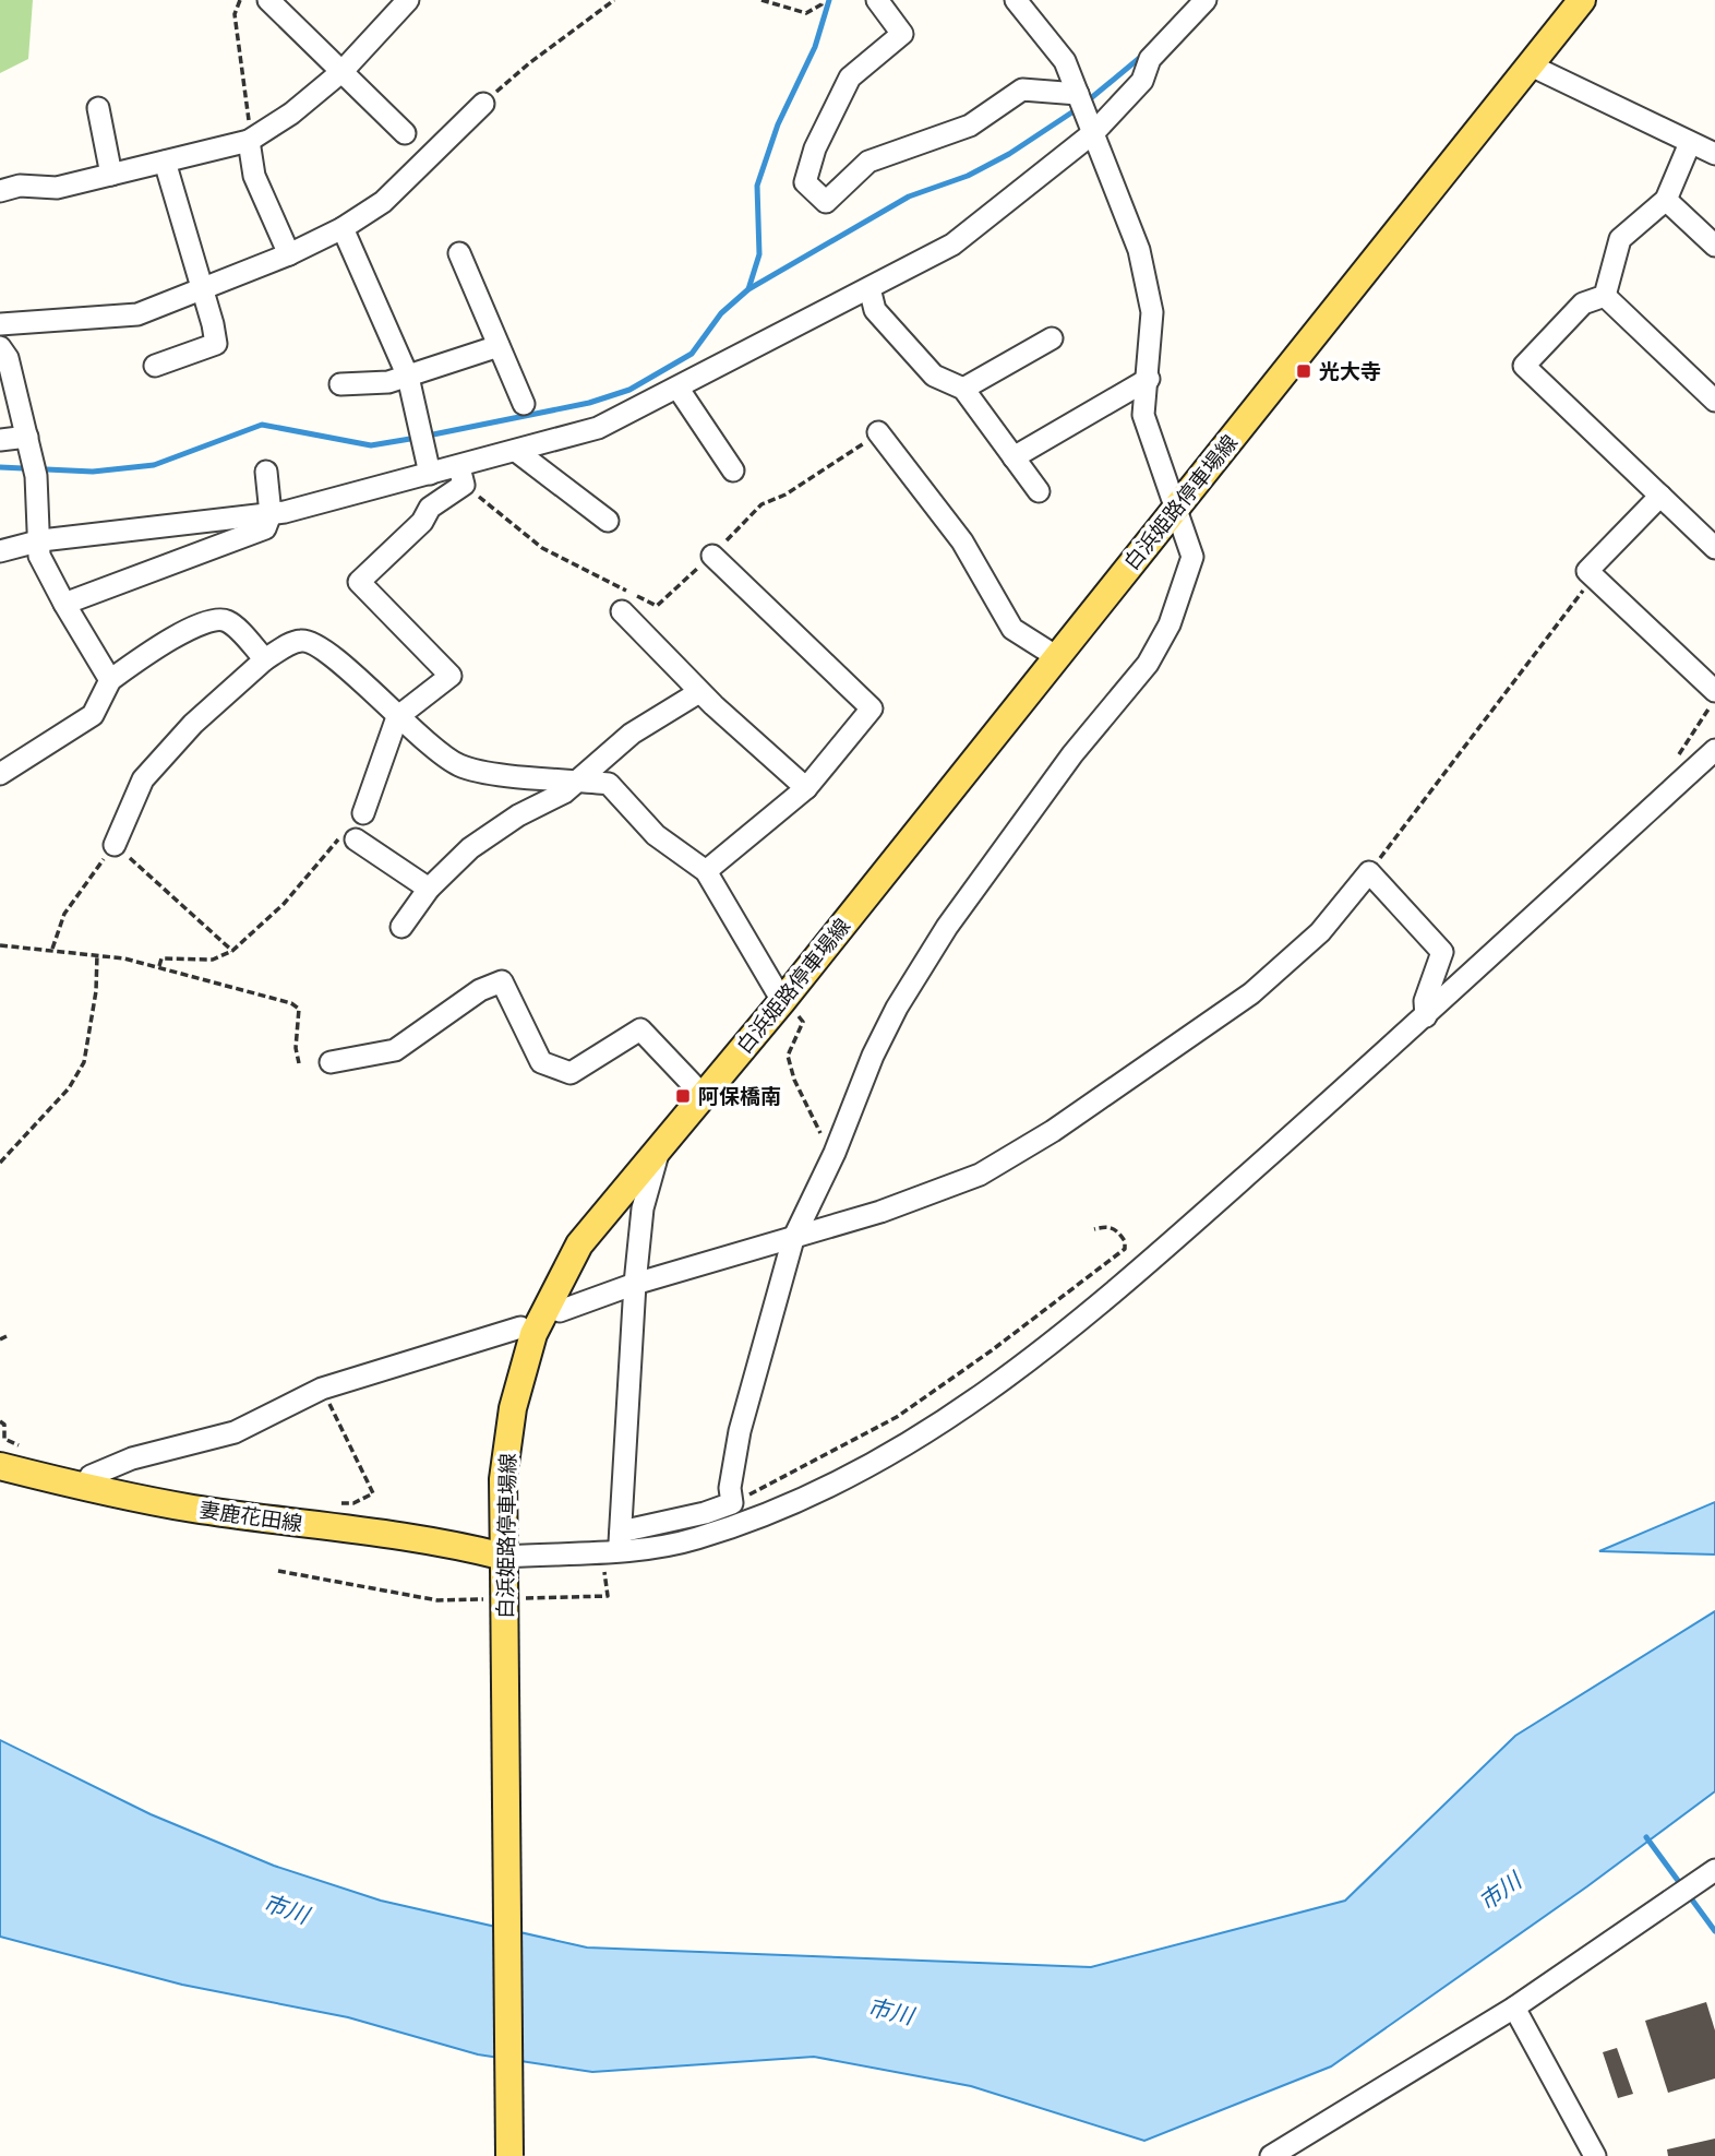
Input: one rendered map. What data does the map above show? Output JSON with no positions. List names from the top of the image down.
{
  "streets": {
    "main road": ["白浜姫路停車場線", "妻鹿花田線"]
  },
  "crossings": [
    ["白浜姫路停車場線", "妻鹿花田線"]
  ],
  "water": ["市川"],
  "places": {
    "transit": ["光大寺", "阿保橋南"]
  }
}
